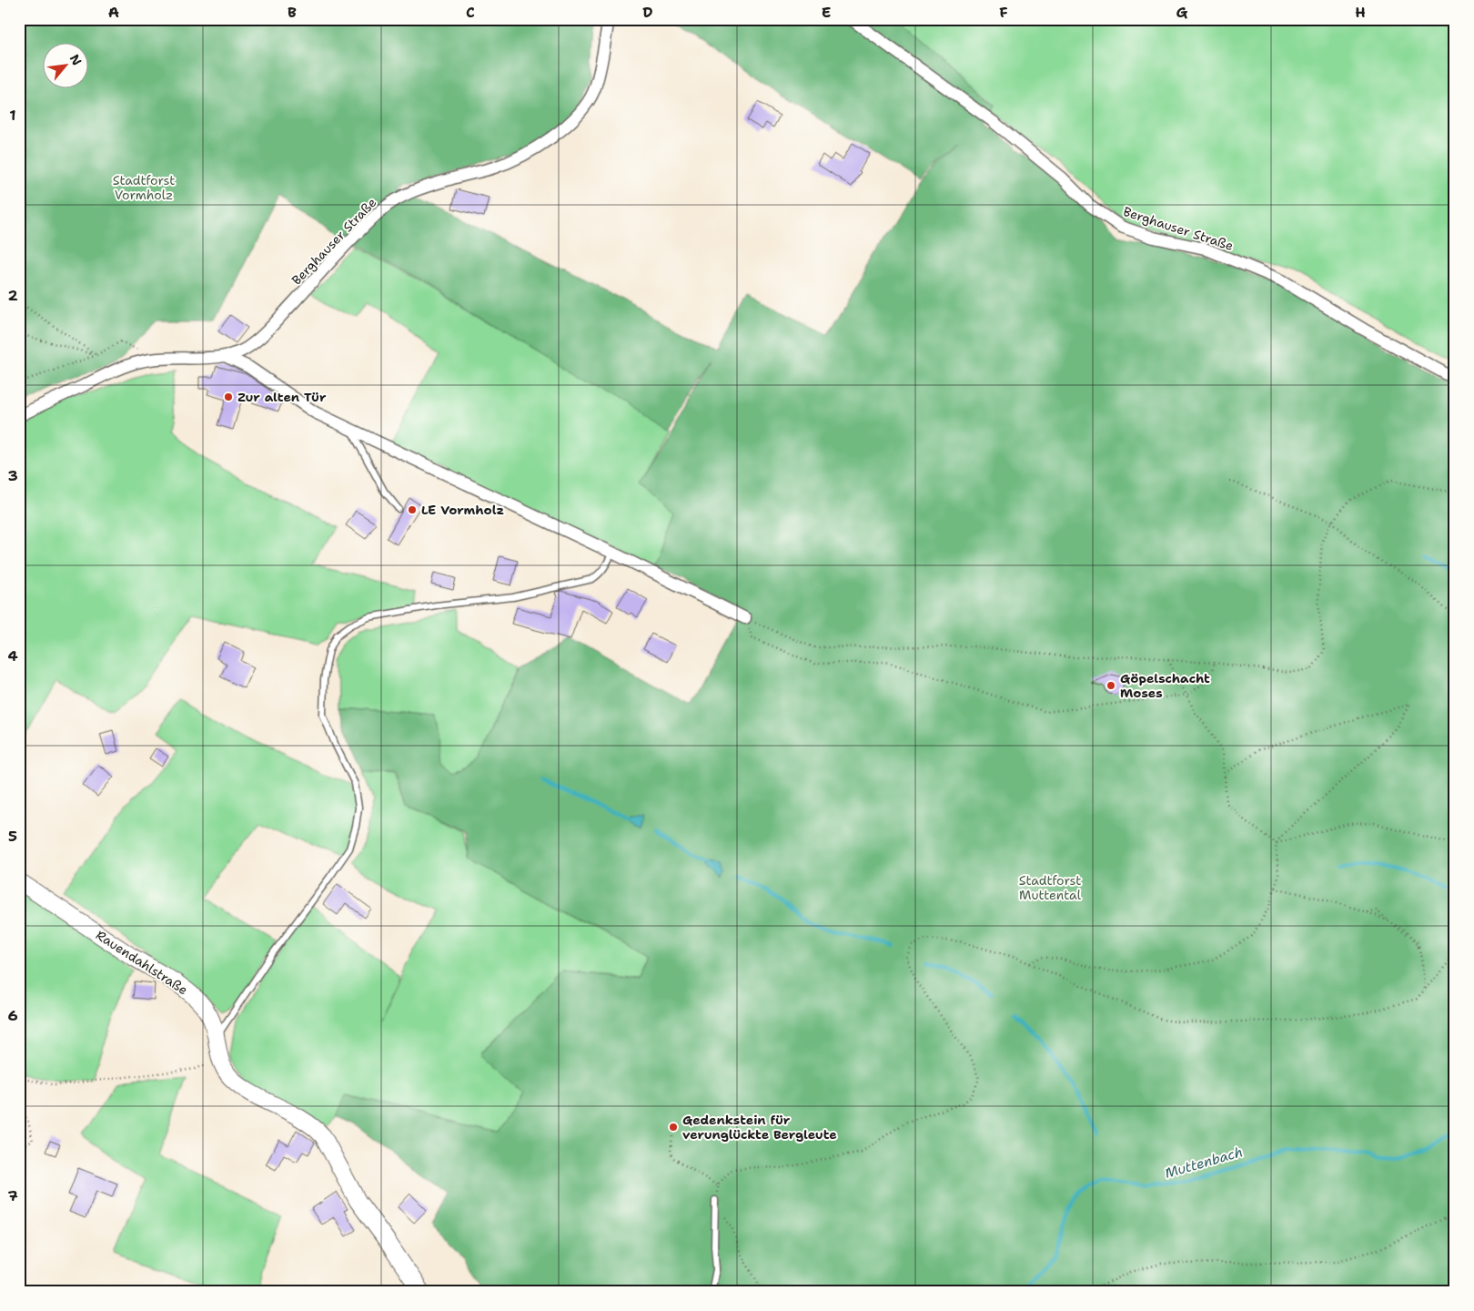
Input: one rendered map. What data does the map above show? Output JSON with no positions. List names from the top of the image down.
{
  "streets": {
    "street": ["Berghauser Straße", "Rauendahlstraße"]
  },
  "water": ["Muttenbach"],
  "parks": ["Stadtforst Vormholz", "Stadtforst Muttental"],
  "places": [
    "Zur alten Tür",
    "LE Vormholz",
    "Göpelschacht Moses",
    "Gedenkstein für verunglückte Bergleute"
  ],
  "north": "top right",
  "grid": {
    "columns": [
      "A",
      "B",
      "C",
      "D",
      "E",
      "F",
      "G",
      "H"
    ],
    "rows": [
      "1",
      "2",
      "3",
      "4",
      "5",
      "6",
      "7"
    ]
  }
}
